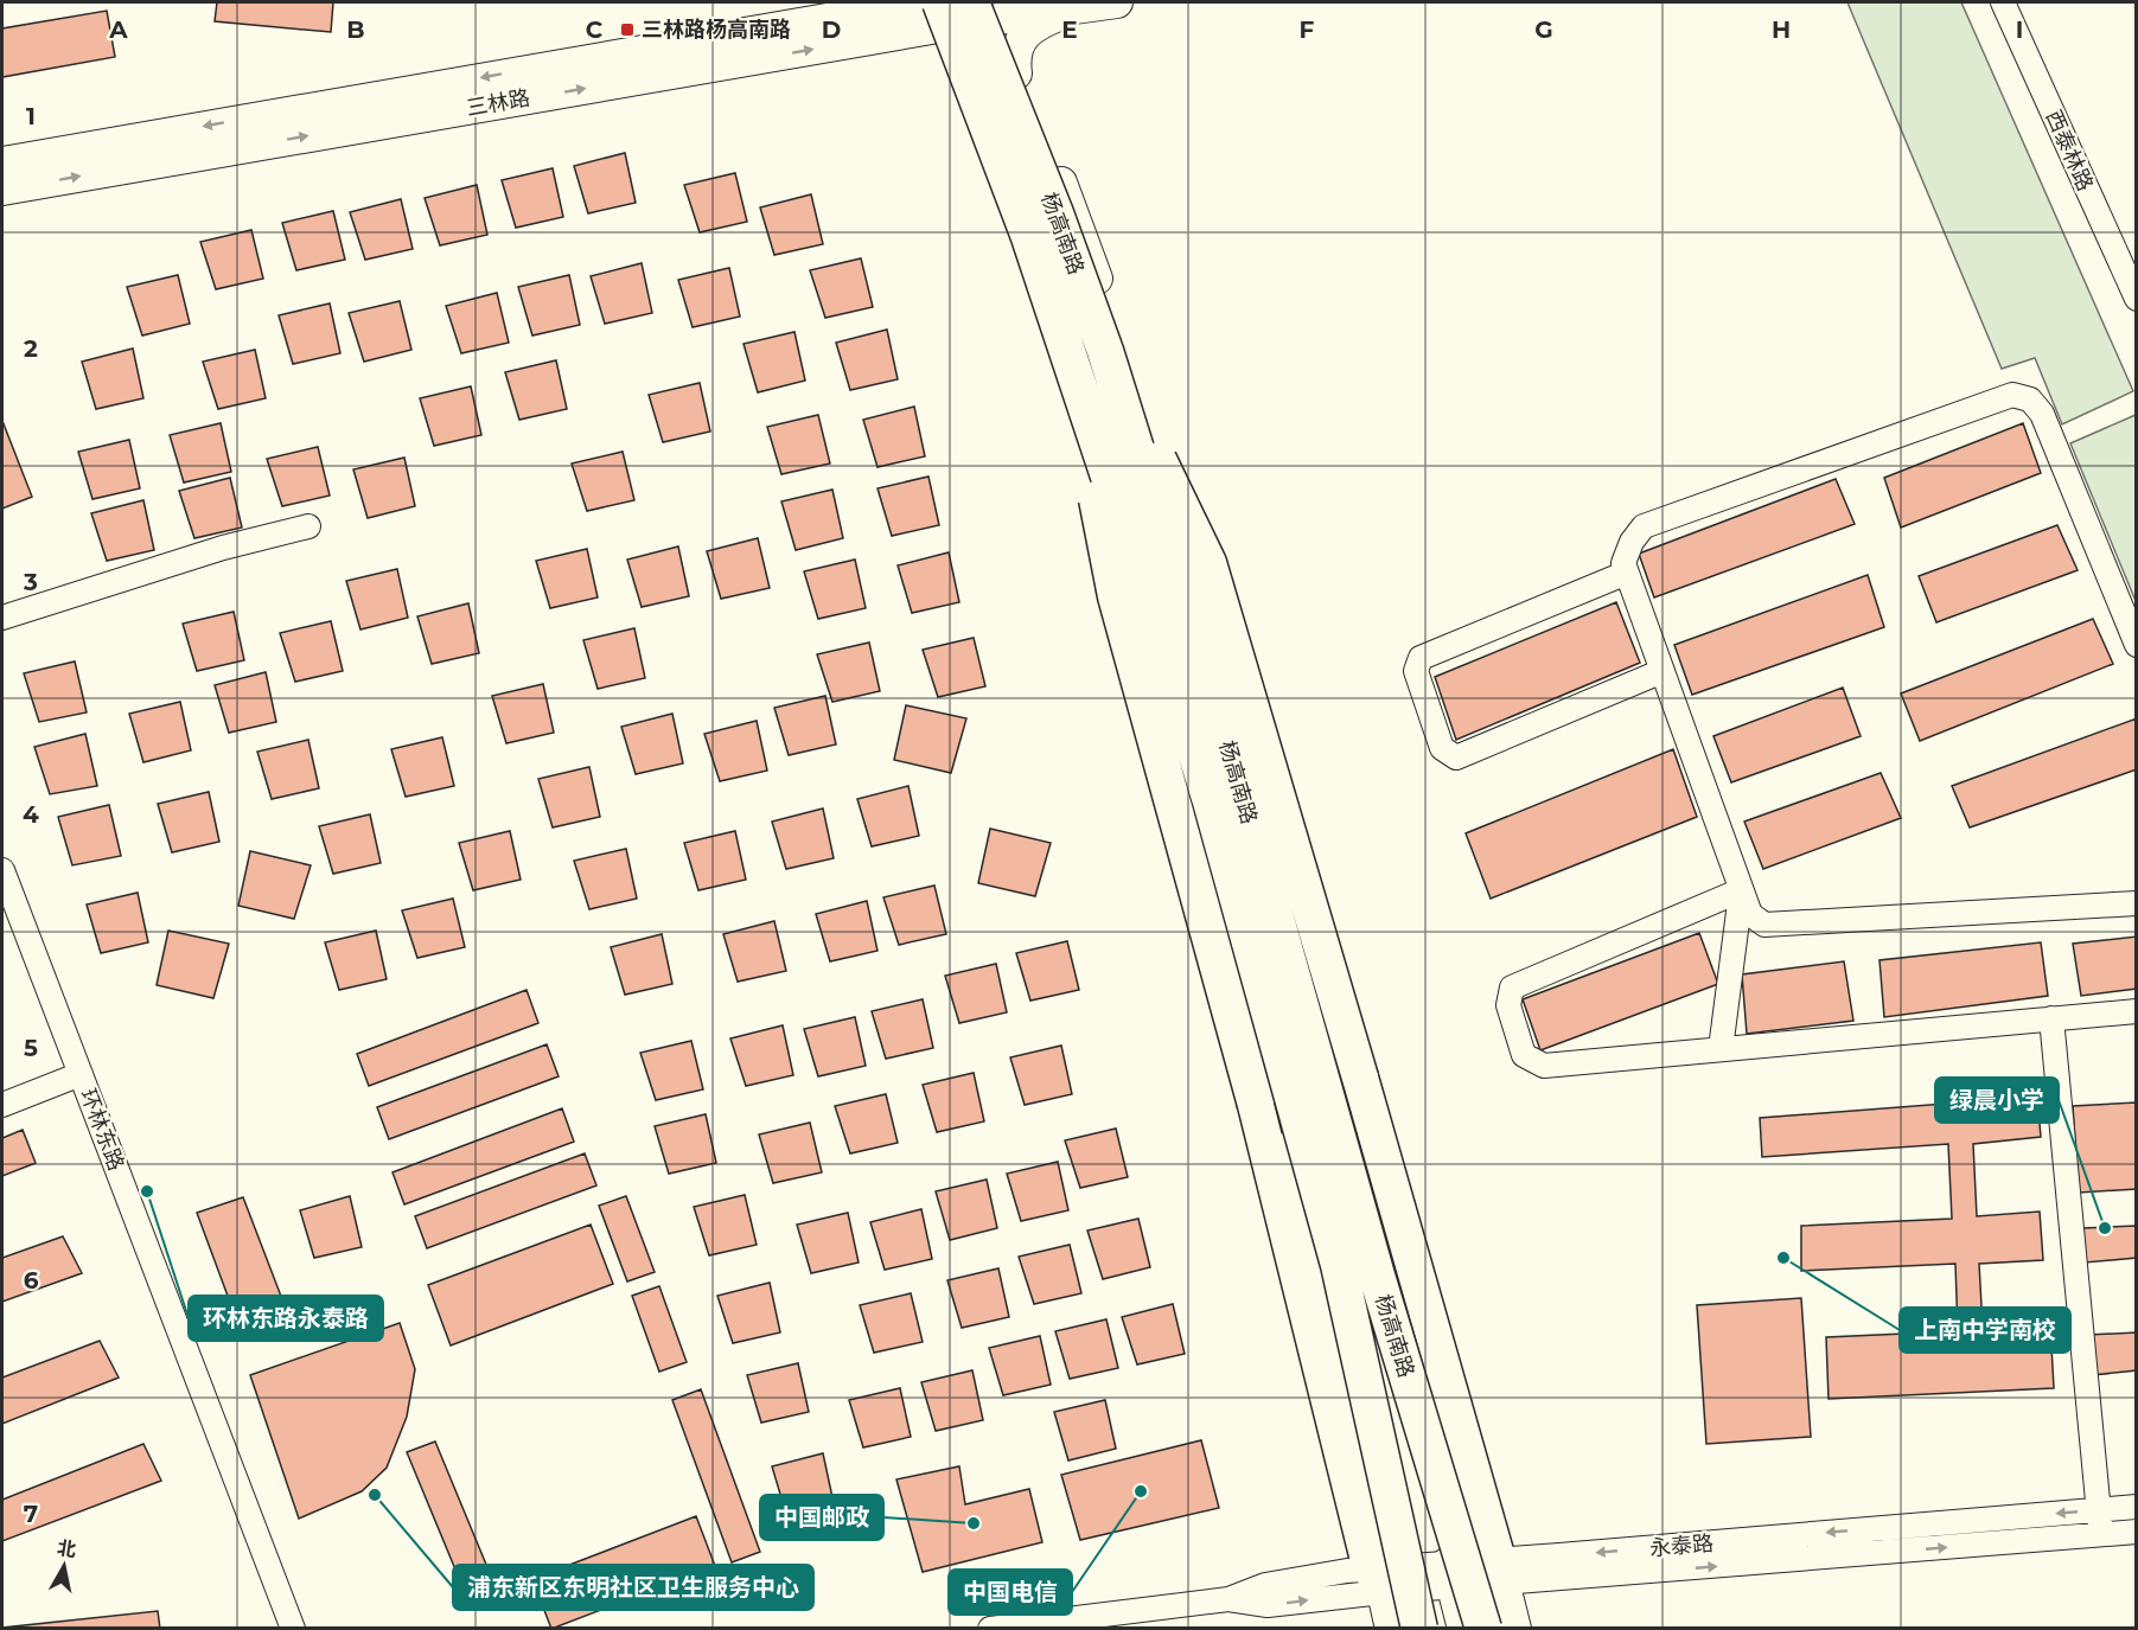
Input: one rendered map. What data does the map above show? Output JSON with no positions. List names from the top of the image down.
{
  "streets": {
    "highway": ["杨高南路"],
    "main road": ["三林路"],
    "street": ["西泰林路", "环林东路", "永泰路"]
  },
  "crossings": [
    ["三林路", "杨高南路"],
    ["杨高南路", "永泰路"]
  ],
  "places": {
    "transit": ["三林路杨高南路"],
    "other": [
      "环林东路永泰路",
      "绿晨小学",
      "上南中学南校",
      "中国电信",
      "浦东新区东明社区卫生服务中心",
      "中国邮政"
    ]
  },
  "north": "top",
  "grid": {
    "columns": [
      "A",
      "B",
      "C",
      "D",
      "E",
      "F",
      "G",
      "H",
      "I"
    ],
    "rows": [
      "1",
      "2",
      "3",
      "4",
      "5",
      "6",
      "7"
    ]
  }
}
